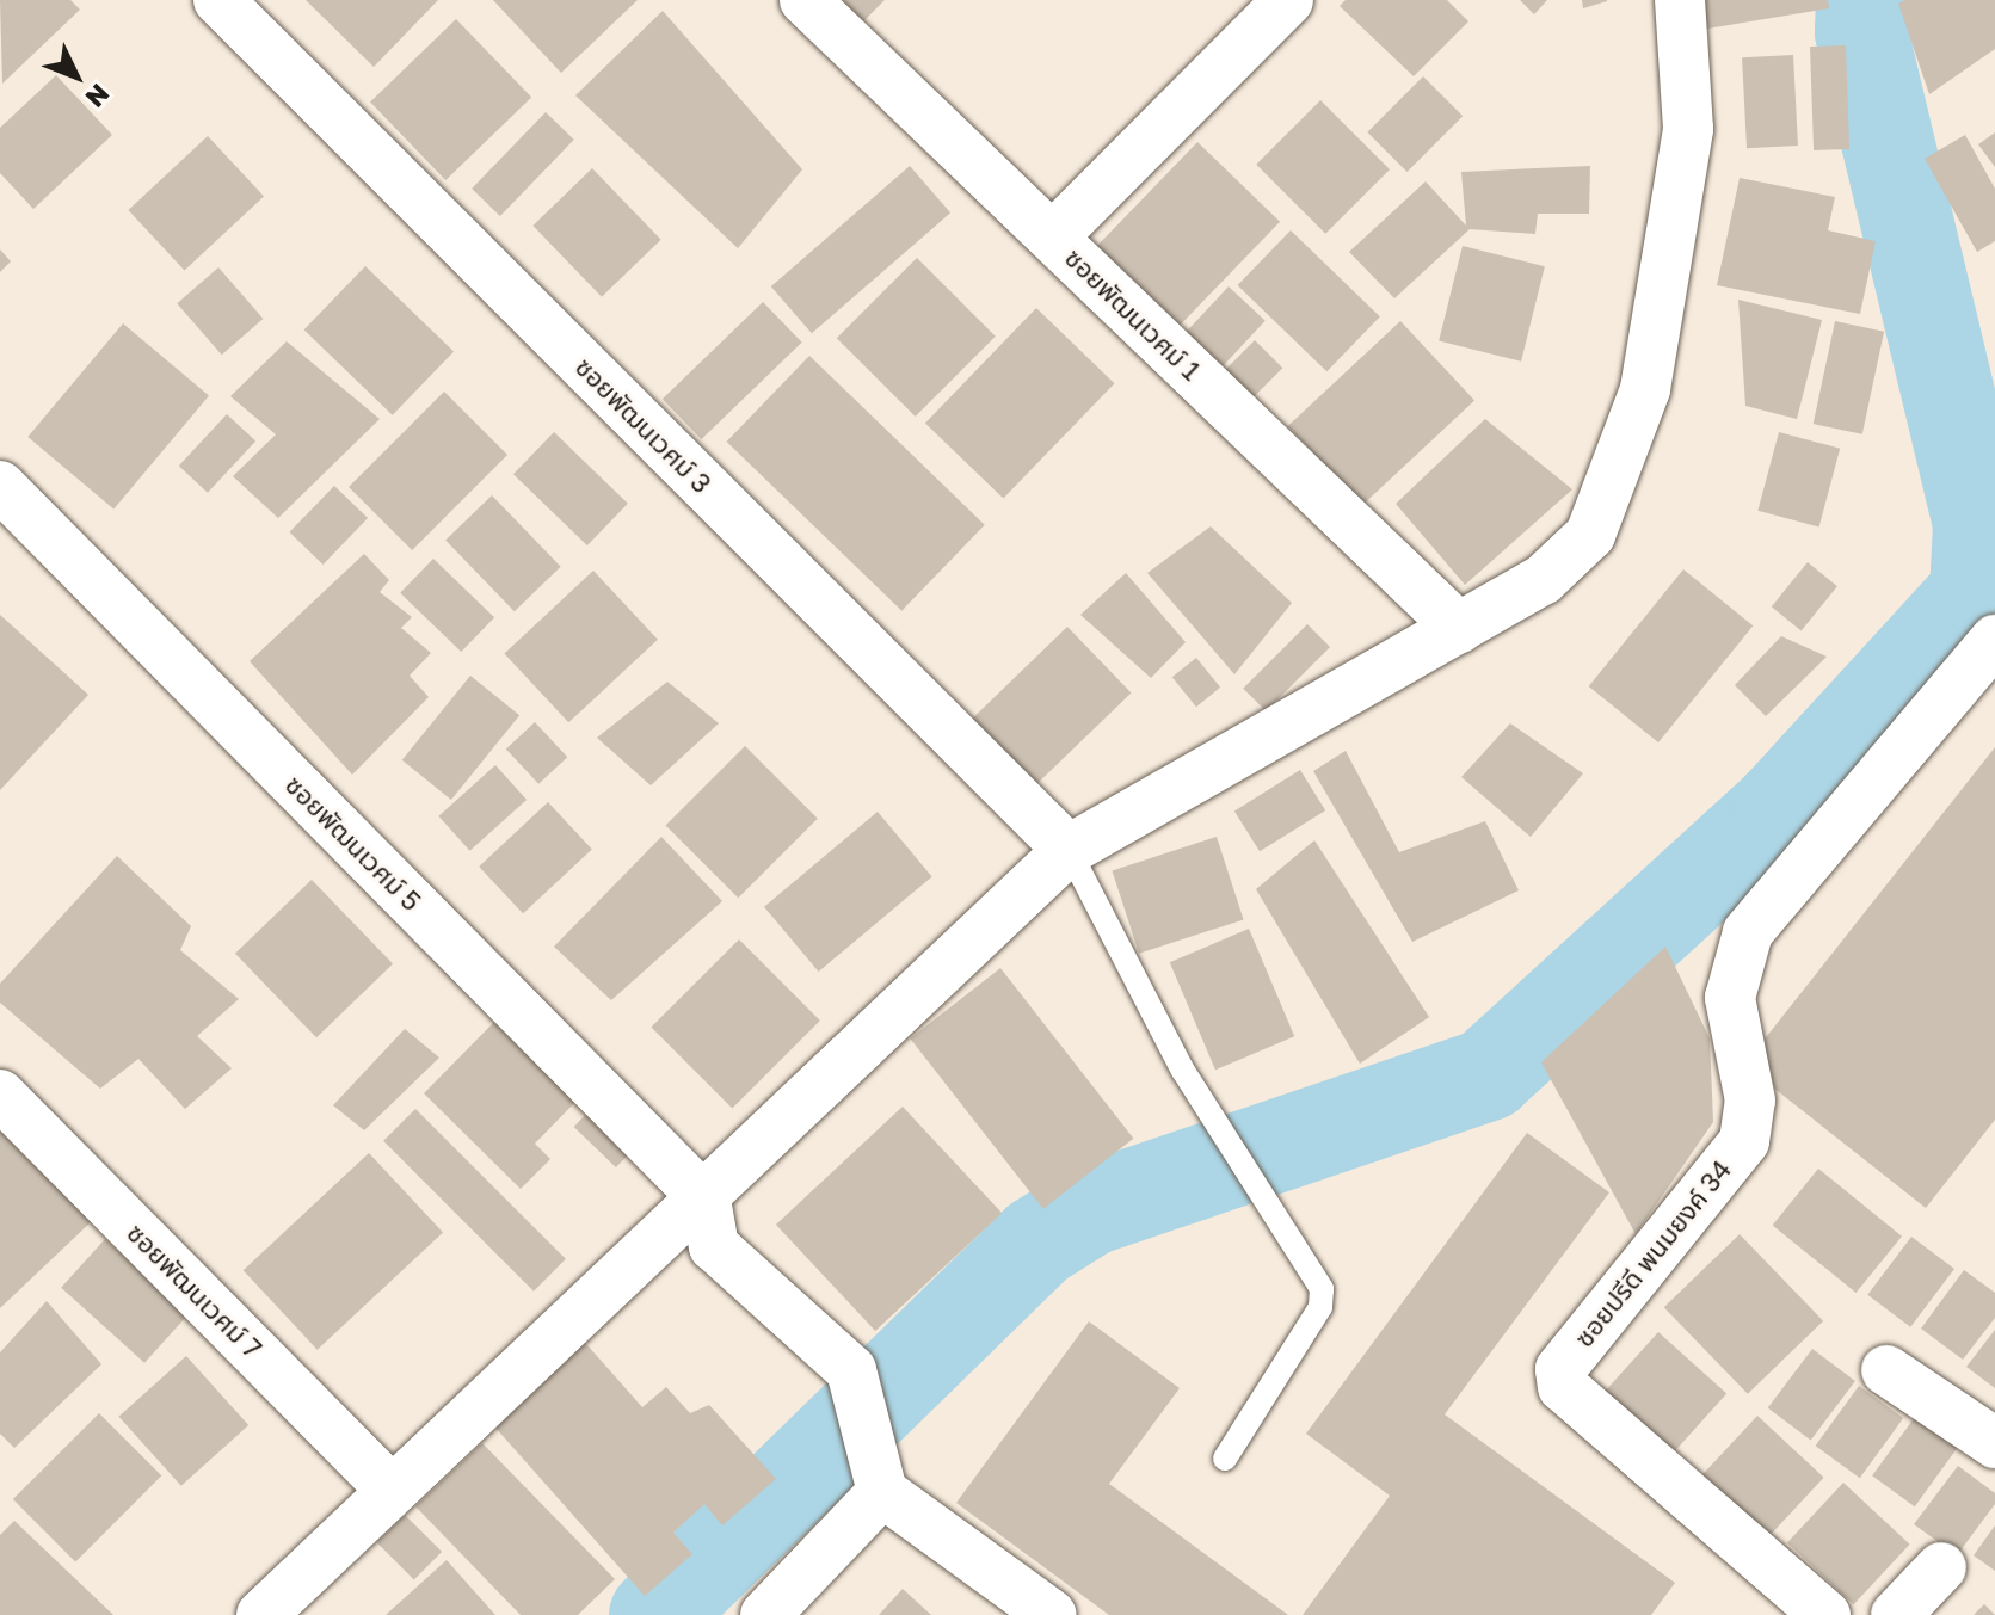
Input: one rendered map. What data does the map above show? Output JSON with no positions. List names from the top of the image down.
{
  "streets": {
    "street": [
      "ซอยพัฒนเวศม์ 1",
      "ซอยพัฒนเวศม์ 3",
      "ซอยพัฒนเวศม์ 5",
      "ซอยปรีดี พนมยงค์ 34",
      "ซอยพัฒนเวศม์ 7"
    ]
  },
  "north": "bottom right"
}
